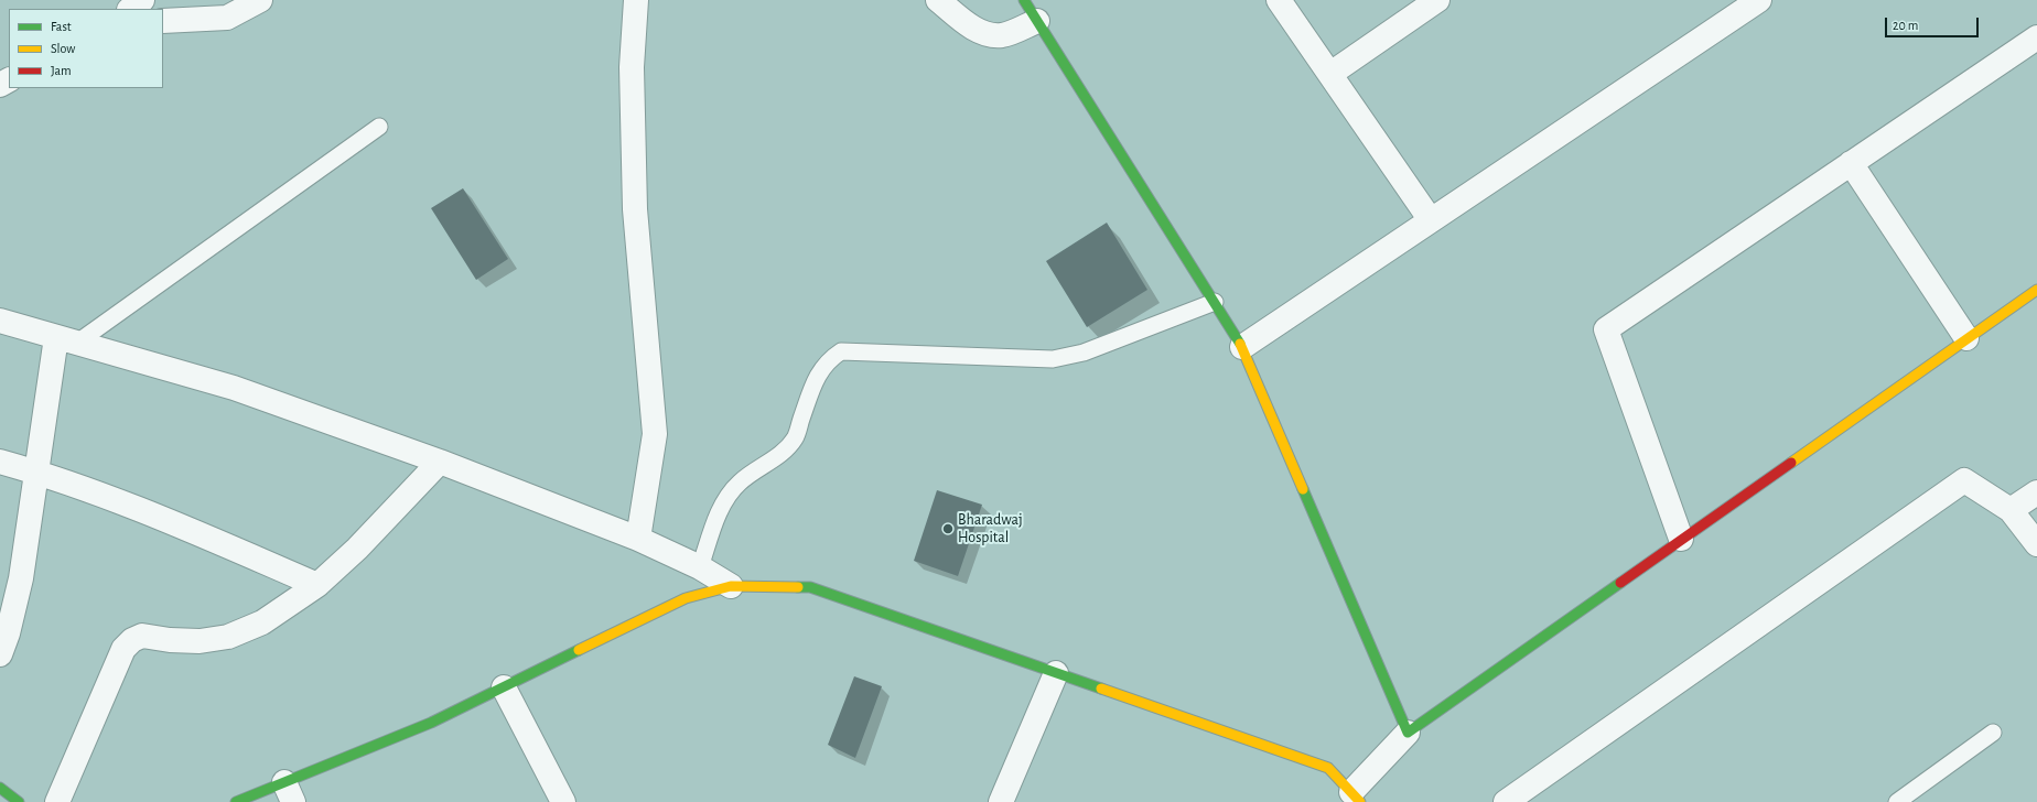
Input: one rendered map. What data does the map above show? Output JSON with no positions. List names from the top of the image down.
{
  "places": ["Bharadwaj Hospital"],
  "legend": ["Fast", "Slow", "Jam"],
  "scale_bar": "20 m"
}
